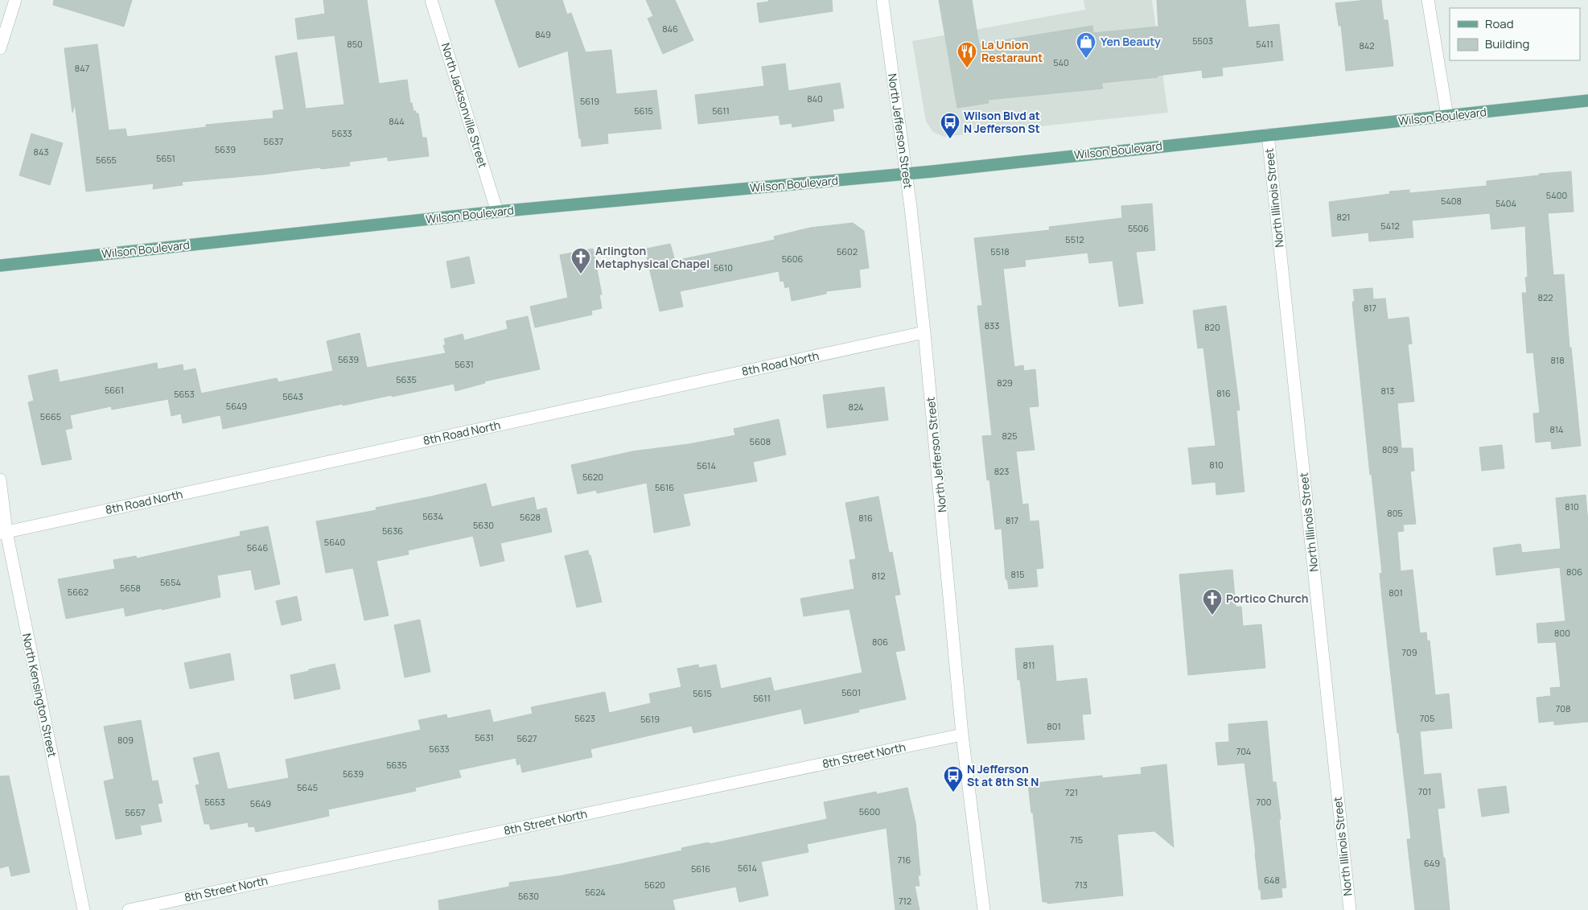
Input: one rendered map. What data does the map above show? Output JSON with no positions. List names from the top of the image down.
{
  "streets": {
    "main road": ["Wilson Boulevard"],
    "street": [
      "North Jacksonville Street",
      "North Jefferson Street",
      "North Illinois Street",
      "8th Road North",
      "North Kensington Street",
      "8th Street North"
    ]
  },
  "crossings": [
    ["North Jacksonville Street", "Wilson Boulevard"],
    ["Wilson Boulevard", "North Jefferson Street"],
    ["Wilson Boulevard", "North Illinois Street"],
    ["North Jefferson Street", "8th Road North"],
    ["North Jefferson Street", "8th Street North"],
    ["8th Road North", "North Kensington Street"]
  ],
  "places": {
    "shop": ["Yen Beauty"],
    "restaurant": ["La Union Restaraunt"],
    "bus stop": ["Wilson Blvd at N Jefferson St", "N Jefferson St at 8th St N"],
    "church": ["Arlington Metaphysical Chapel", "Portico Church"]
  },
  "house_numbers": [
    "846",
    "849",
    "5503",
    "850",
    "5411",
    "842",
    "540",
    "847",
    "840",
    "5619",
    "5615",
    "5611",
    "844",
    "5633",
    "5637",
    "5639",
    "843",
    "5651",
    "5655",
    "5400",
    "5408",
    "5404",
    "821",
    "5412",
    "5506",
    "5512",
    "5602",
    "5518",
    "5606",
    "5610",
    "822",
    "817",
    "833",
    "820",
    "5639",
    "818",
    "5631",
    "5635",
    "829",
    "5661",
    "813",
    "816",
    "5653",
    "5643",
    "5649",
    "824",
    "5665",
    "814",
    "825",
    "5608",
    "809",
    "810",
    "5614",
    "823",
    "5620",
    "5616",
    "810",
    "805",
    "5634",
    "5628",
    "816",
    "817",
    "5630",
    "5636",
    "5640",
    "5646",
    "806",
    "815",
    "812",
    "5654",
    "5658",
    "5662",
    "801",
    "800",
    "806",
    "709",
    "811",
    "5601",
    "5615",
    "5611",
    "708",
    "5623",
    "705",
    "5619",
    "801",
    "5631",
    "5627",
    "809",
    "5633",
    "704",
    "5635",
    "5639",
    "5645",
    "701",
    "721",
    "5653",
    "700",
    "5649",
    "5600",
    "5657",
    "715",
    "716",
    "649",
    "5614",
    "5616",
    "648",
    "5620",
    "713",
    "5624",
    "5630",
    "712"
  ],
  "legend": ["Road", "Building"]
}
